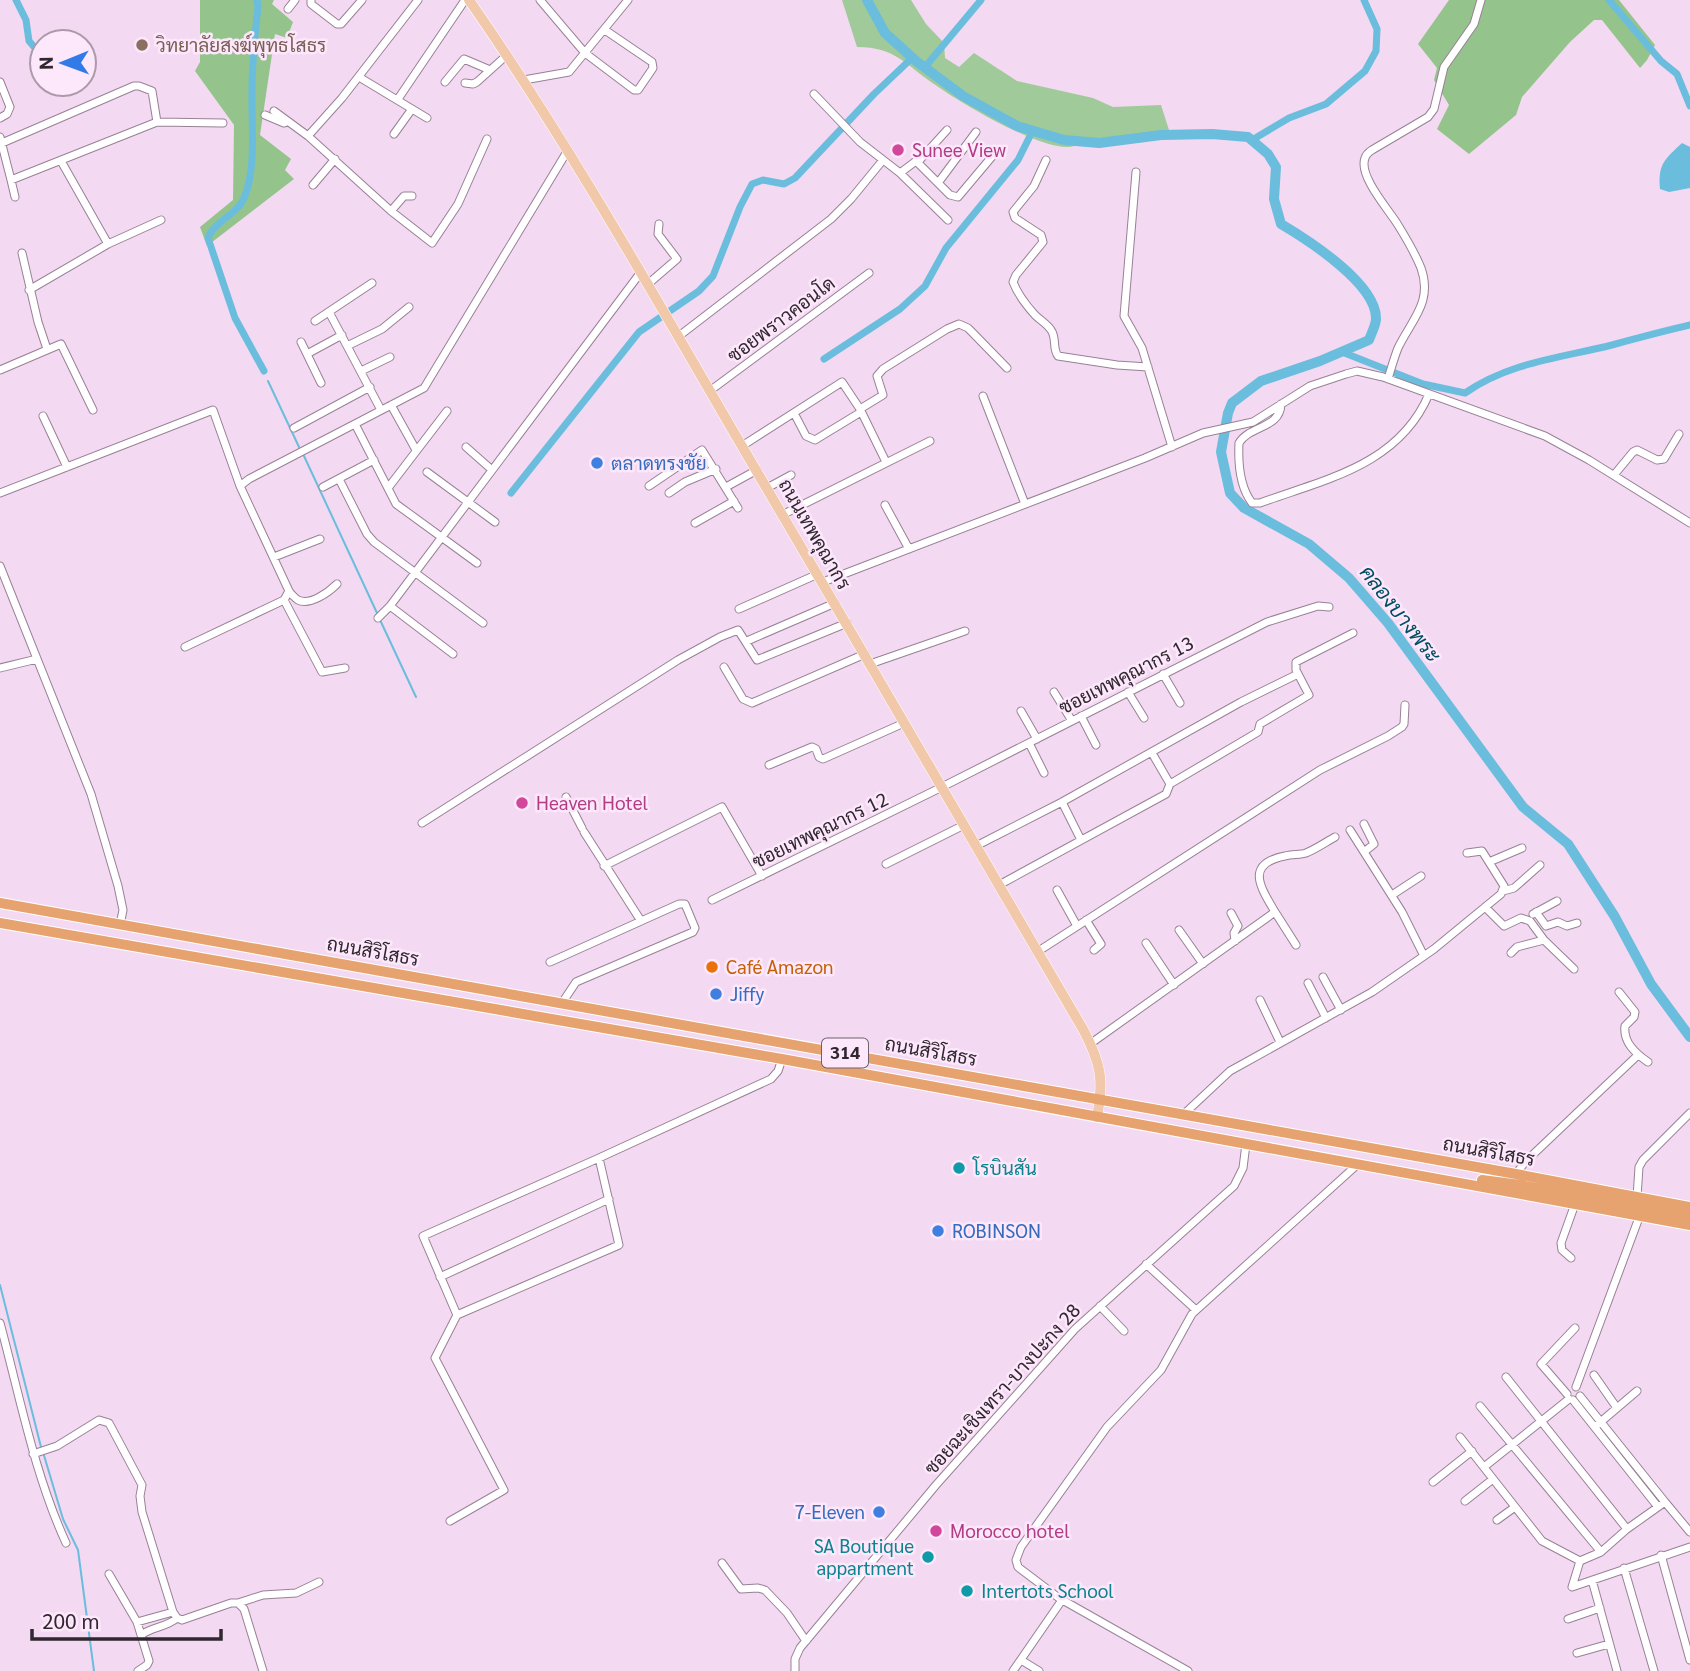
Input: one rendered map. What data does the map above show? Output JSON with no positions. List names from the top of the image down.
{
  "streets": {
    "highway": ["ถนนสิริโสธร", "314"],
    "main road": ["ถนนเทพคุณากร"],
    "street": [
      "ซอยพราวคอนโด",
      "ซอยเทพคุณากร 13",
      "ซอยเทพคุณากร 12",
      "ซอยฉะเชิงเทรา-บางปะกง 28"
    ]
  },
  "crossings": [
    ["ซอยพราวคอนโด", "ถนนเทพคุณากร"],
    ["ถนนเทพคุณากร", "ซอยเทพคุณากร 13"],
    ["ถนนเทพคุณากร", "ซอยเทพคุณากร 12"],
    ["ถนนเทพคุณากร", "ถนนสิริโสธร"],
    ["ซอยเทพคุณากร 13", "ซอยเทพคุณากร 12"],
    ["ถนนสิริโสธร", "ซอยฉะเชิงเทรา-บางปะกง 28"]
  ],
  "water": ["คลองบางพระ"],
  "places": [
    "วิทยาลัยสงฆ์พุทธโสธร",
    "Sunee View",
    "ตลาดทรงชัย",
    "Heaven Hotel",
    "Café Amazon",
    "Jiffy",
    "โรบินสัน",
    "ROBINSON",
    "7-Eleven",
    "Morocco hotel",
    "SA Boutique appartment",
    "Intertots School"
  ],
  "scale_bar": "200 m",
  "north": "left"
}
